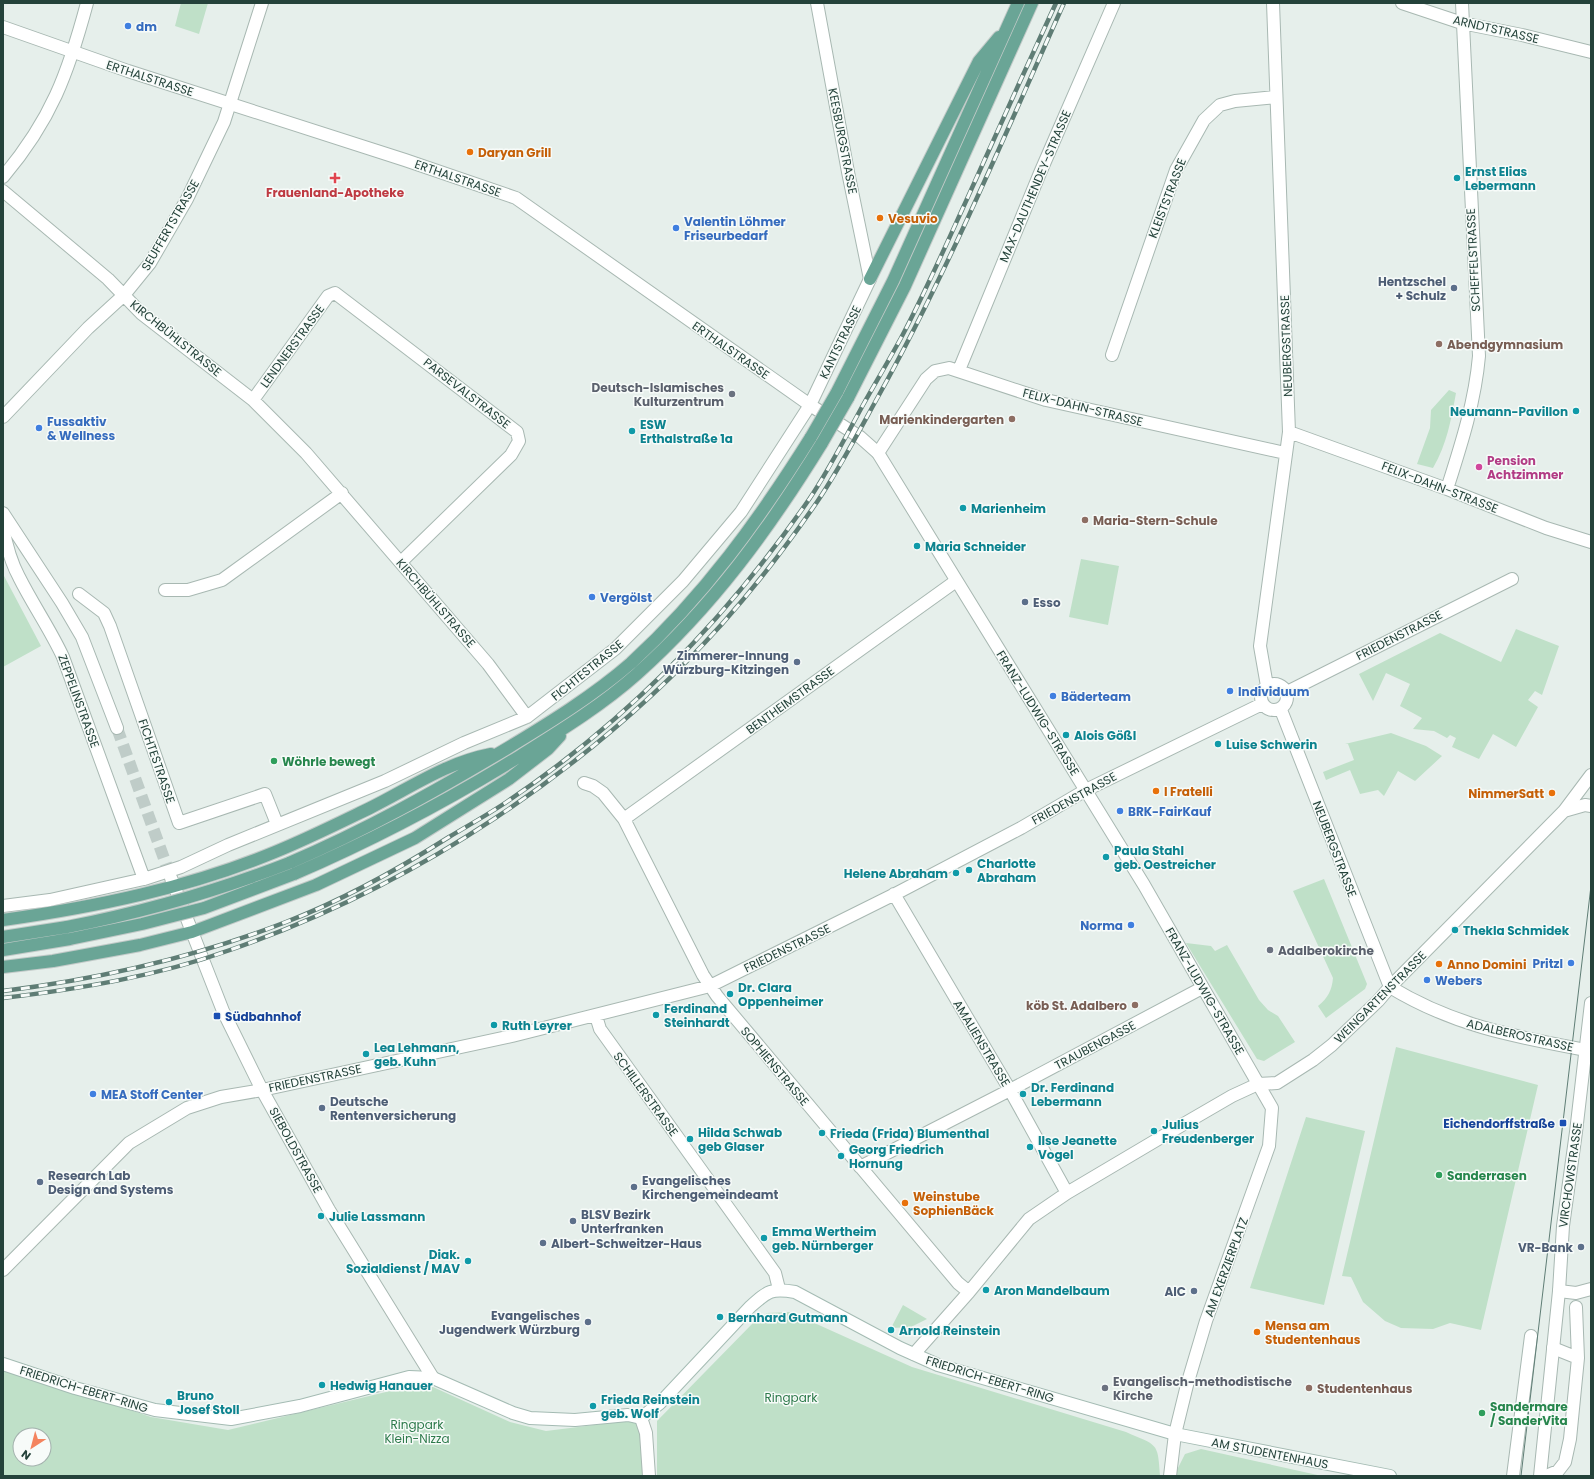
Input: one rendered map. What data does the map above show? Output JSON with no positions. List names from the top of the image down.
{
  "streets": {
    "street": [
      "ARNDTSTRASSE",
      "ERTHALSTRASSE",
      "KEESBURGSTRASSE",
      "MAX-DAUTHENDEY-STRASSE",
      "KLEISTSTRASSE",
      "SEUFFERTSTRASSE",
      "SCHEFFELSTRASSE",
      "KIRCHBÜHLSTRASSE",
      "KANTSTRASSE",
      "LENDNERSTRASSE",
      "NEUBERGSTRASSE",
      "PARSEVALSTRASSE",
      "FELIX-DAHN-STRASSE",
      "FRIEDENSTRASSE",
      "FICHTESTRASSE",
      "BENTHEIMSTRASSE",
      "ZEPPELINSTRASSE",
      "FRANZ-LUDWIG-STRASSE",
      "WEINGARTENSTRASSE",
      "ADALBEROSTRASSE",
      "AMALIENSTRASSE",
      "TRAUBENGASSE",
      "SOPHIENSTRASSE",
      "SCHILLERSTRASSE",
      "SIEBOLDSTRASSE",
      "VIRCHOWSTRASSE",
      "AM EXERZIERPLATZ",
      "FRIEDRICH-EBERT-RING",
      "AM STUDENTENHAUS"
    ]
  },
  "crossings": [
    ["ARNDTSTRASSE", "SCHEFFELSTRASSE"],
    ["ERTHALSTRASSE", "SEUFFERTSTRASSE"],
    ["ERTHALSTRASSE", "KANTSTRASSE"],
    ["ERTHALSTRASSE", "FICHTESTRASSE"],
    ["ERTHALSTRASSE", "FRANZ-LUDWIG-STRASSE"],
    ["KEESBURGSTRASSE", "KANTSTRASSE"],
    ["MAX-DAUTHENDEY-STRASSE", "FELIX-DAHN-STRASSE"],
    ["KLEISTSTRASSE", "NEUBERGSTRASSE"],
    ["SEUFFERTSTRASSE", "KIRCHBÜHLSTRASSE"],
    ["SCHEFFELSTRASSE", "FELIX-DAHN-STRASSE"],
    ["KIRCHBÜHLSTRASSE", "LENDNERSTRASSE"],
    ["KIRCHBÜHLSTRASSE", "PARSEVALSTRASSE"],
    ["KIRCHBÜHLSTRASSE", "FICHTESTRASSE"],
    ["KANTSTRASSE", "FICHTESTRASSE"],
    ["LENDNERSTRASSE", "PARSEVALSTRASSE"],
    ["NEUBERGSTRASSE", "FELIX-DAHN-STRASSE"],
    ["NEUBERGSTRASSE", "FRIEDENSTRASSE"],
    ["NEUBERGSTRASSE", "WEINGARTENSTRASSE"],
    ["NEUBERGSTRASSE", "ADALBEROSTRASSE"],
    ["FELIX-DAHN-STRASSE", "FRANZ-LUDWIG-STRASSE"],
    ["FRIEDENSTRASSE", "FRANZ-LUDWIG-STRASSE"],
    ["FRIEDENSTRASSE", "AMALIENSTRASSE"],
    ["FRIEDENSTRASSE", "SOPHIENSTRASSE"],
    ["FRIEDENSTRASSE", "SCHILLERSTRASSE"],
    ["FRIEDENSTRASSE", "SIEBOLDSTRASSE"],
    ["FICHTESTRASSE", "ZEPPELINSTRASSE"],
    ["BENTHEIMSTRASSE", "FRANZ-LUDWIG-STRASSE"],
    ["BENTHEIMSTRASSE", "SOPHIENSTRASSE"],
    ["FRANZ-LUDWIG-STRASSE", "WEINGARTENSTRASSE"],
    ["FRANZ-LUDWIG-STRASSE", "TRAUBENGASSE"],
    ["FRANZ-LUDWIG-STRASSE", "AM EXERZIERPLATZ"],
    ["WEINGARTENSTRASSE", "ADALBEROSTRASSE"],
    ["WEINGARTENSTRASSE", "AMALIENSTRASSE"],
    ["WEINGARTENSTRASSE", "SOPHIENSTRASSE"],
    ["WEINGARTENSTRASSE", "FRIEDRICH-EBERT-RING"],
    ["ADALBEROSTRASSE", "VIRCHOWSTRASSE"],
    ["AMALIENSTRASSE", "TRAUBENGASSE"],
    ["TRAUBENGASSE", "SOPHIENSTRASSE"],
    ["SCHILLERSTRASSE", "FRIEDRICH-EBERT-RING"],
    ["SIEBOLDSTRASSE", "FRIEDRICH-EBERT-RING"],
    ["AM EXERZIERPLATZ", "FRIEDRICH-EBERT-RING"],
    ["AM EXERZIERPLATZ", "AM STUDENTENHAUS"],
    ["FRIEDRICH-EBERT-RING", "AM STUDENTENHAUS"]
  ],
  "parks": ["Ringpark", "Ringpark Klein-Nizza"],
  "places": {
    "other": [
      "dm",
      "Daryan Grill",
      "Ernst Elias Lebermann",
      "Vesuvio",
      "Valentin Löhmer Friseurbedarf",
      "Hentzschel + Schulz",
      "Abendgymnasium",
      "Deutsch-Islamisches Kulturzentrum",
      "Neumann-Pavillon",
      "Marienkindergarten",
      "Fussaktiv & Wellness",
      "ESW Erthalstraße 1a",
      "Pension Achtzimmer",
      "Marienheim",
      "Maria-Stern-Schule",
      "Maria Schneider",
      "Vergölst",
      "Esso",
      "Zimmerer-Innung Würzburg-Kitzingen",
      "Individuum",
      "Bäderteam",
      "Alois Gößl",
      "Luise Schwerin",
      "Wöhrle bewegt",
      "I Fratelli",
      "NimmerSatt",
      "BRK-FairKauf",
      "Paula Stahl geb. Oestreicher",
      "Charlotte Abraham",
      "Helene Abraham",
      "Norma",
      "Thekla Schmidek",
      "Adalberokirche",
      "Pritzl",
      "Anno Domini",
      "Webers",
      "Dr. Clara Oppenheimer",
      "köb St. Adalbero",
      "Ferdinand Steinhardt",
      "Ruth Leyrer",
      "Lea Lehmann, geb. Kuhn",
      "MEA Stoff Center",
      "Dr. Ferdinand Lebermann",
      "Deutsche Rentenversicherung",
      "Julius Freudenberger",
      "Frieda (Frida) Blumenthal",
      "Hilda Schwab geb Glaser",
      "Ilse Jeanette Vogel",
      "Georg Friedrich Hornung",
      "Sanderrasen",
      "Research Lab Design and Systems",
      "Evangelisches Kirchengemeindeamt",
      "Weinstube SophienBäck",
      "Julie Lassmann",
      "BLSV Bezirk Unterfranken",
      "Emma Wertheim geb. Nürnberger",
      "Albert-Schweitzer-Haus",
      "VR-Bank",
      "Diak. Sozialdienst / MAV",
      "Aron Mandelbaum",
      "AIC",
      "Bernhard Gutmann",
      "Evangelisches Jugendwerk Würzburg",
      "Arnold Reinstein",
      "Mensa am Studentenhaus",
      "Hedwig Hanauer",
      "Evangelisch-methodistische Kirche",
      "Studentenhaus",
      "Bruno Josef Stoll",
      "Frieda Reinstein geb. Wolf",
      "Sandermare / SanderVita"
    ],
    "health": ["Frauenland-Apotheke"],
    "transit": ["Südbahnhof", "Eichendorffstraße"]
  },
  "north": "bottom left"
}
